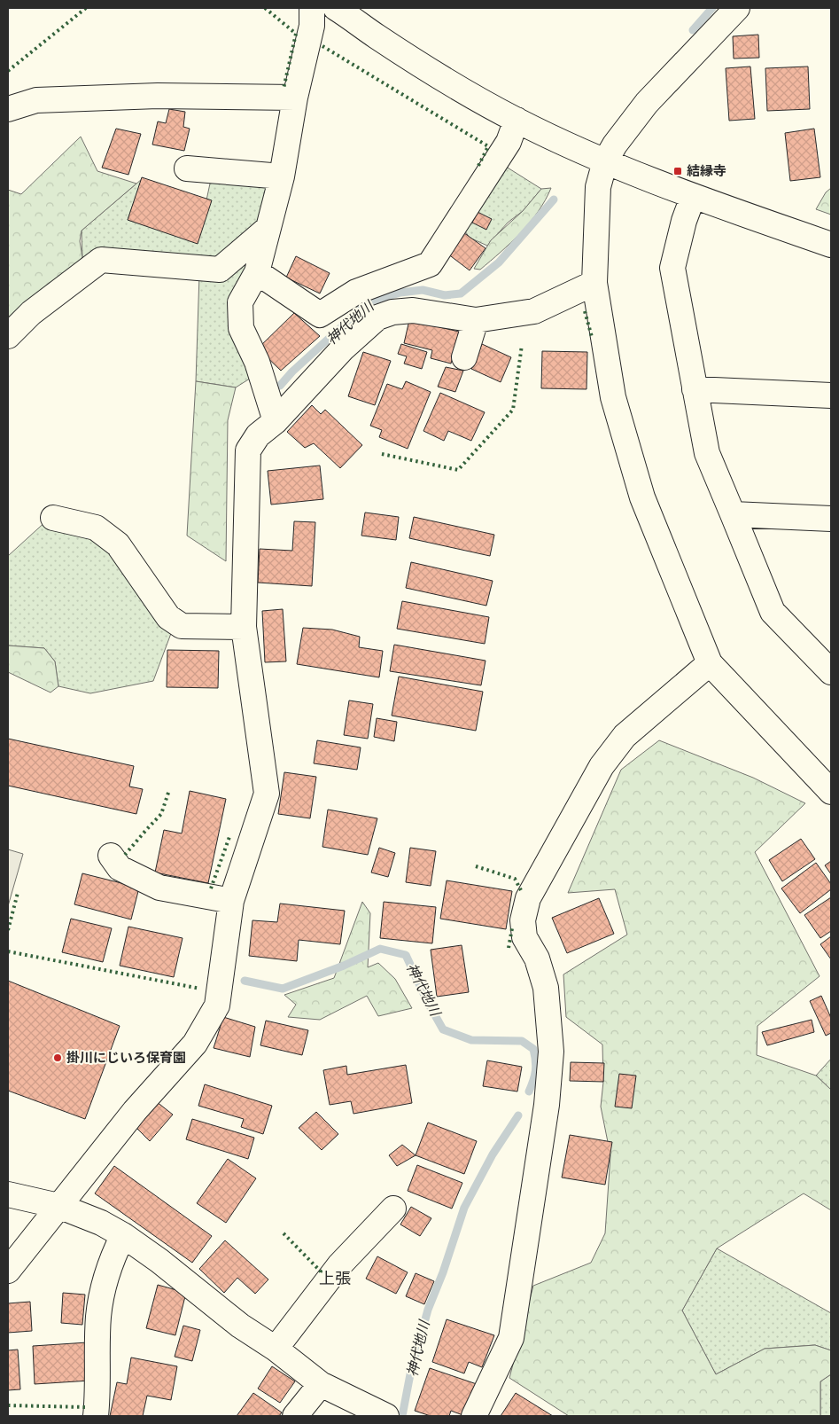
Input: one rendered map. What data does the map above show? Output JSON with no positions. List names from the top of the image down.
{
  "districts": ["上張"],
  "water": ["神代地川"],
  "places": {
    "transit": ["結縁寺"],
    "other": ["掛川にじいろ保育園"]
  }
}
